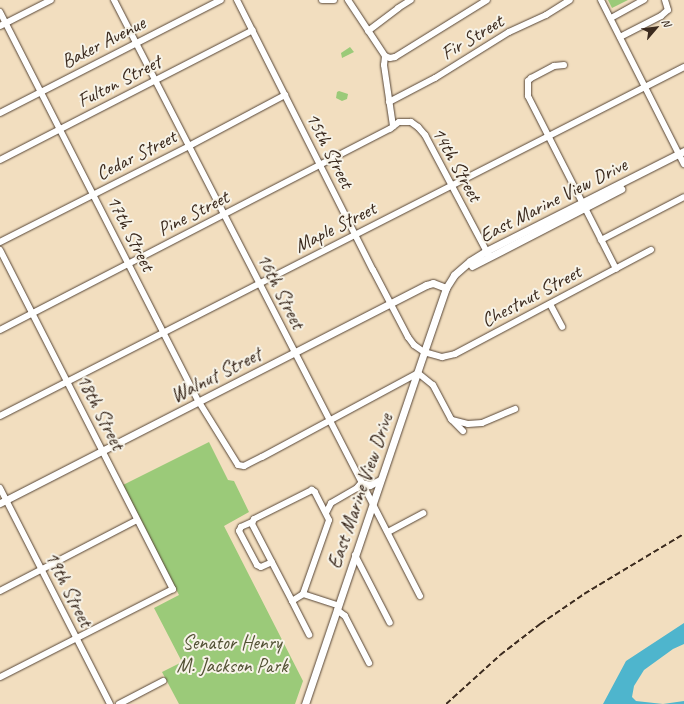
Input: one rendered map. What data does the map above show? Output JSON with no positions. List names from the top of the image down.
{
  "streets": {
    "main road": ["East Marine View Drive", "Walnut Street"],
    "street": [
      "Fir Street",
      "Baker Avenue",
      "Fulton Street",
      "15th Street",
      "Cedar Street",
      "14th Street",
      "Pine Street",
      "Maple Street",
      "17th Street",
      "16th Street",
      "Chestnut Street",
      "18th Street",
      "19th Street"
    ]
  },
  "crossings": [
    ["Baker Avenue", "17th Street"],
    ["Baker Avenue", "16th Street"],
    ["Fulton Street", "15th Street"],
    ["Fulton Street", "17th Street"],
    ["Fulton Street", "16th Street"],
    ["15th Street", "Cedar Street"],
    ["15th Street", "East Marine View Drive"],
    ["15th Street", "Pine Street"],
    ["15th Street", "Maple Street"],
    ["15th Street", "Chestnut Street"],
    ["15th Street", "Walnut Street"],
    ["Cedar Street", "17th Street"],
    ["Cedar Street", "16th Street"],
    ["14th Street", "East Marine View Drive"],
    ["14th Street", "Pine Street"],
    ["14th Street", "Maple Street"],
    ["East Marine View Drive", "16th Street"],
    ["East Marine View Drive", "Chestnut Street"],
    ["East Marine View Drive", "Walnut Street"],
    ["Pine Street", "17th Street"],
    ["Pine Street", "16th Street"],
    ["Pine Street", "18th Street"],
    ["Maple Street", "17th Street"],
    ["Maple Street", "16th Street"],
    ["Maple Street", "18th Street"],
    ["17th Street", "16th Street"],
    ["17th Street", "Walnut Street"],
    ["16th Street", "Walnut Street"],
    ["Walnut Street", "18th Street"],
    ["Walnut Street", "19th Street"],
    ["18th Street", "19th Street"]
  ],
  "parks": ["Senator Henry M. Jackson Park"],
  "north": "top right"
}
